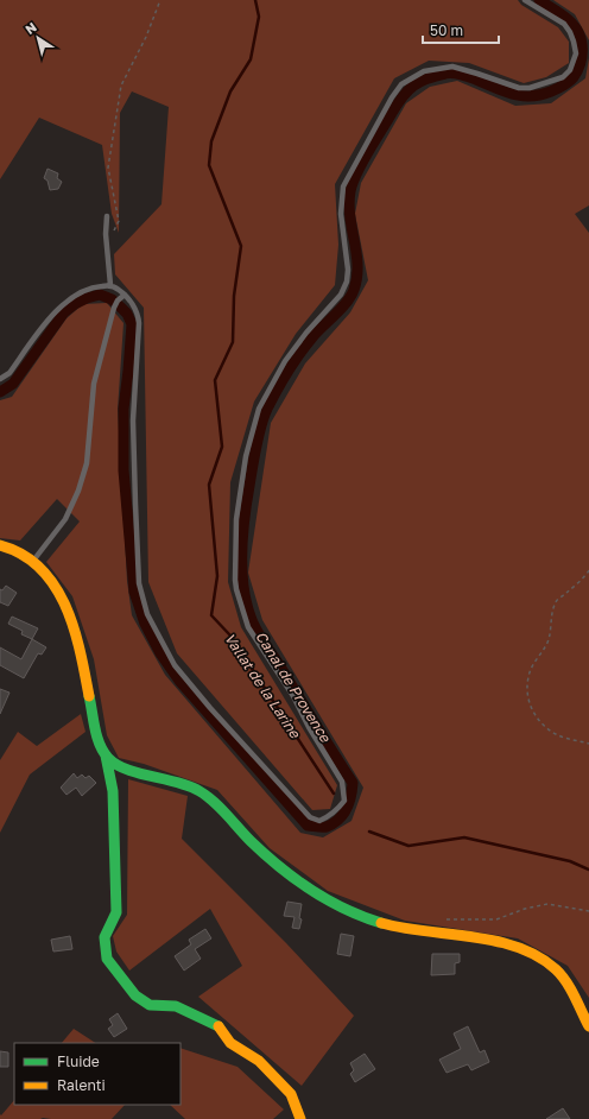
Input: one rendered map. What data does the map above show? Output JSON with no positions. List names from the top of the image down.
{
  "water": ["Vallat de la Larine", "Canal de Provence"],
  "legend": ["Fluide", "Ralenti"],
  "scale_bar": "50 m",
  "north": "top left"
}
